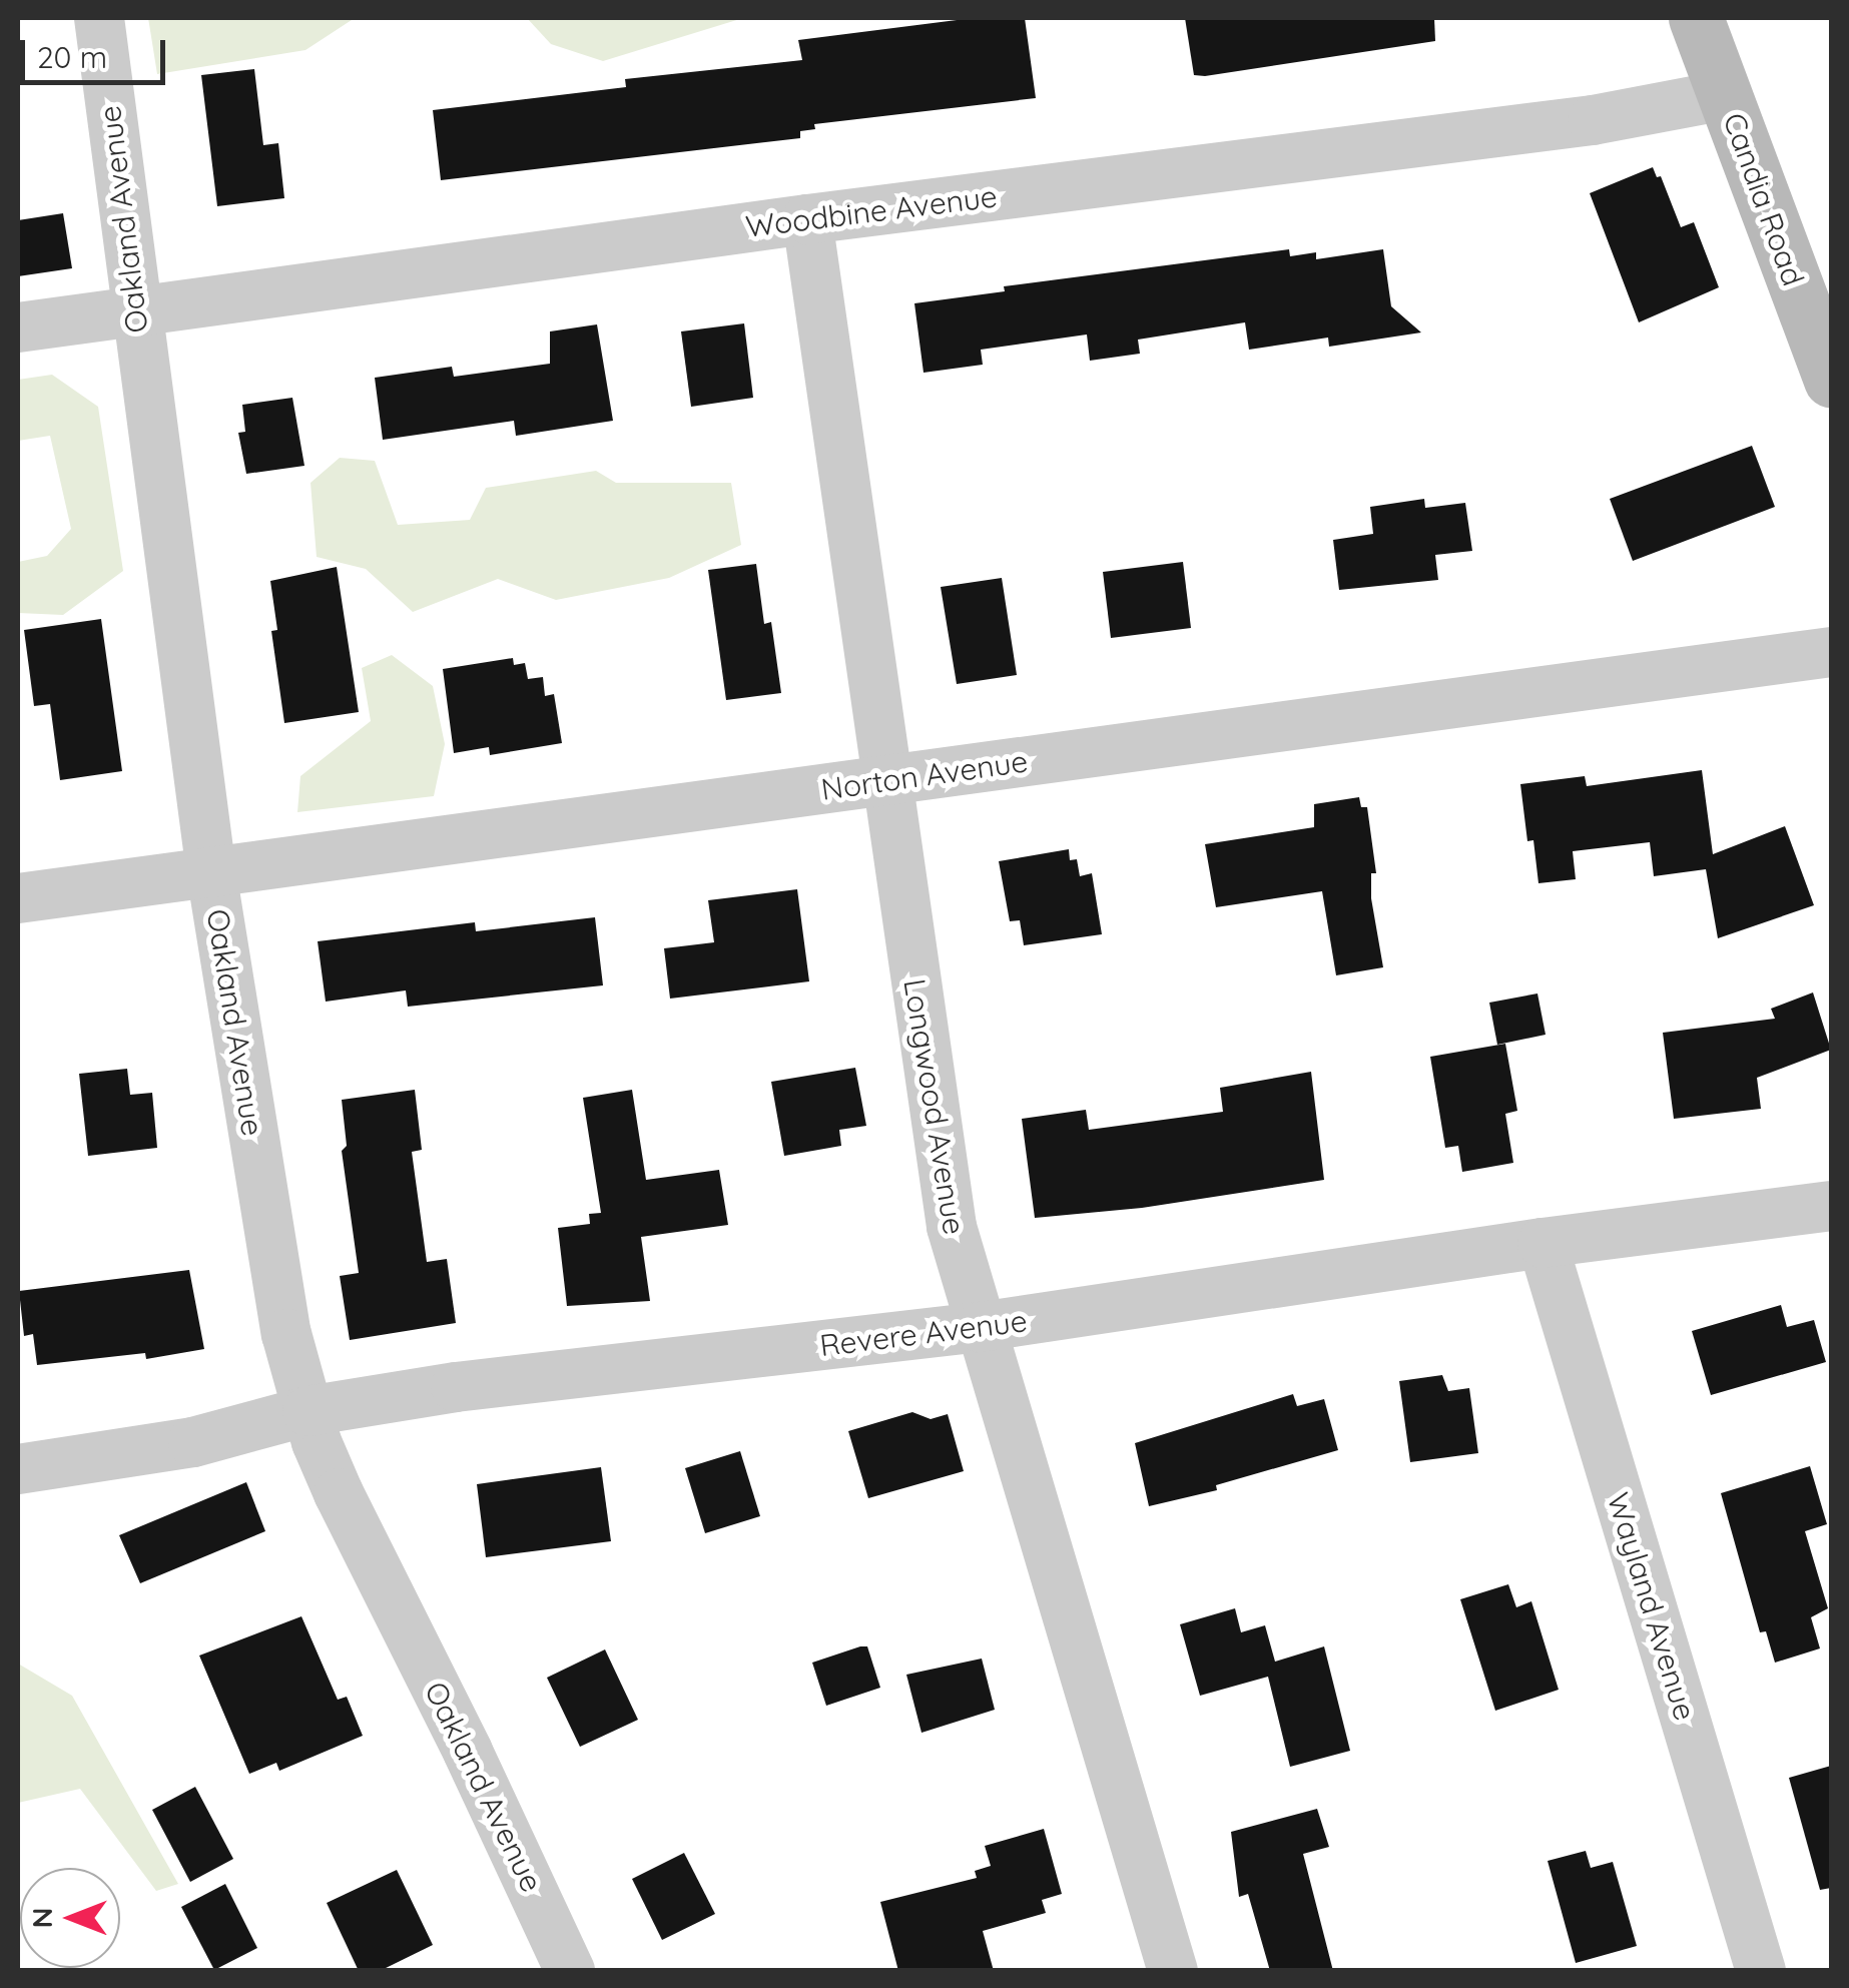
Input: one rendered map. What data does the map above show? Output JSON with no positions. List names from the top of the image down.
{
  "streets": {
    "main road": ["Candia Road"],
    "street": [
      "Woodbine Avenue",
      "Oakland Avenue",
      "Norton Avenue",
      "Longwood Avenue",
      "Revere Avenue",
      "Wayland Avenue"
    ]
  },
  "crossings": [
    ["Candia Road", "Woodbine Avenue"],
    ["Woodbine Avenue", "Oakland Avenue"],
    ["Woodbine Avenue", "Longwood Avenue"],
    ["Oakland Avenue", "Norton Avenue"],
    ["Oakland Avenue", "Revere Avenue"],
    ["Norton Avenue", "Longwood Avenue"],
    ["Longwood Avenue", "Revere Avenue"],
    ["Revere Avenue", "Wayland Avenue"]
  ],
  "scale_bar": "20 m",
  "north": "left"
}
